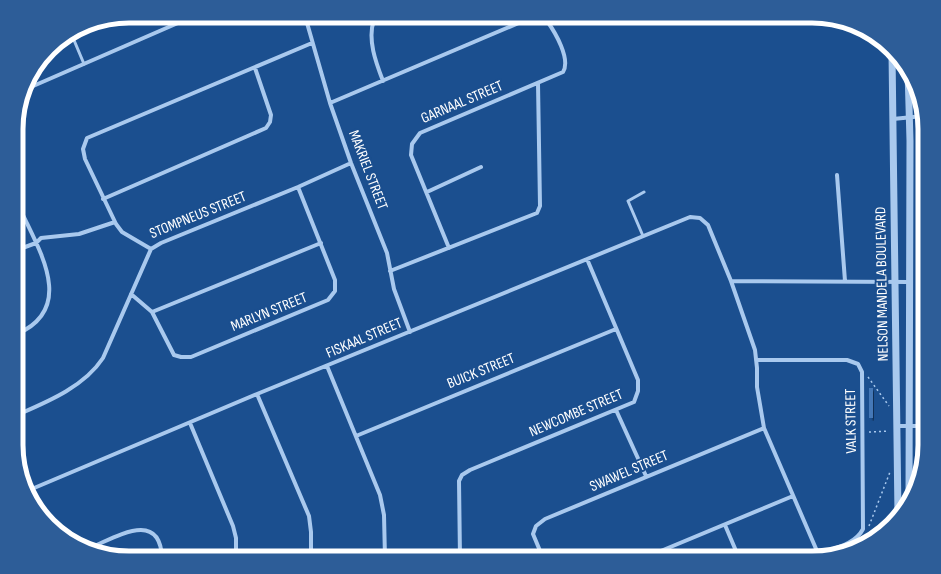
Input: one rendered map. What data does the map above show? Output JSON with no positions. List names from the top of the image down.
{
  "streets": {
    "street": [
      "GARNAAL STREET",
      "MAKRIEL STREET",
      "STOMPNEUS STREET",
      "NELSON MANDELA BOULEVARD",
      "MARLYN STREET",
      "FISKAAL STREET",
      "BUICK STREET",
      "NEWCOMBE STREET",
      "VALK STREET",
      "SWAWEL STREET"
    ]
  },
  "crossings": [
    ["MAKRIEL STREET", "STOMPNEUS STREET"],
    ["MAKRIEL STREET", "FISKAAL STREET"],
    ["STOMPNEUS STREET", "MARLYN STREET"],
    ["FISKAAL STREET", "NEWCOMBE STREET"],
    ["BUICK STREET", "NEWCOMBE STREET"]
  ]
}
